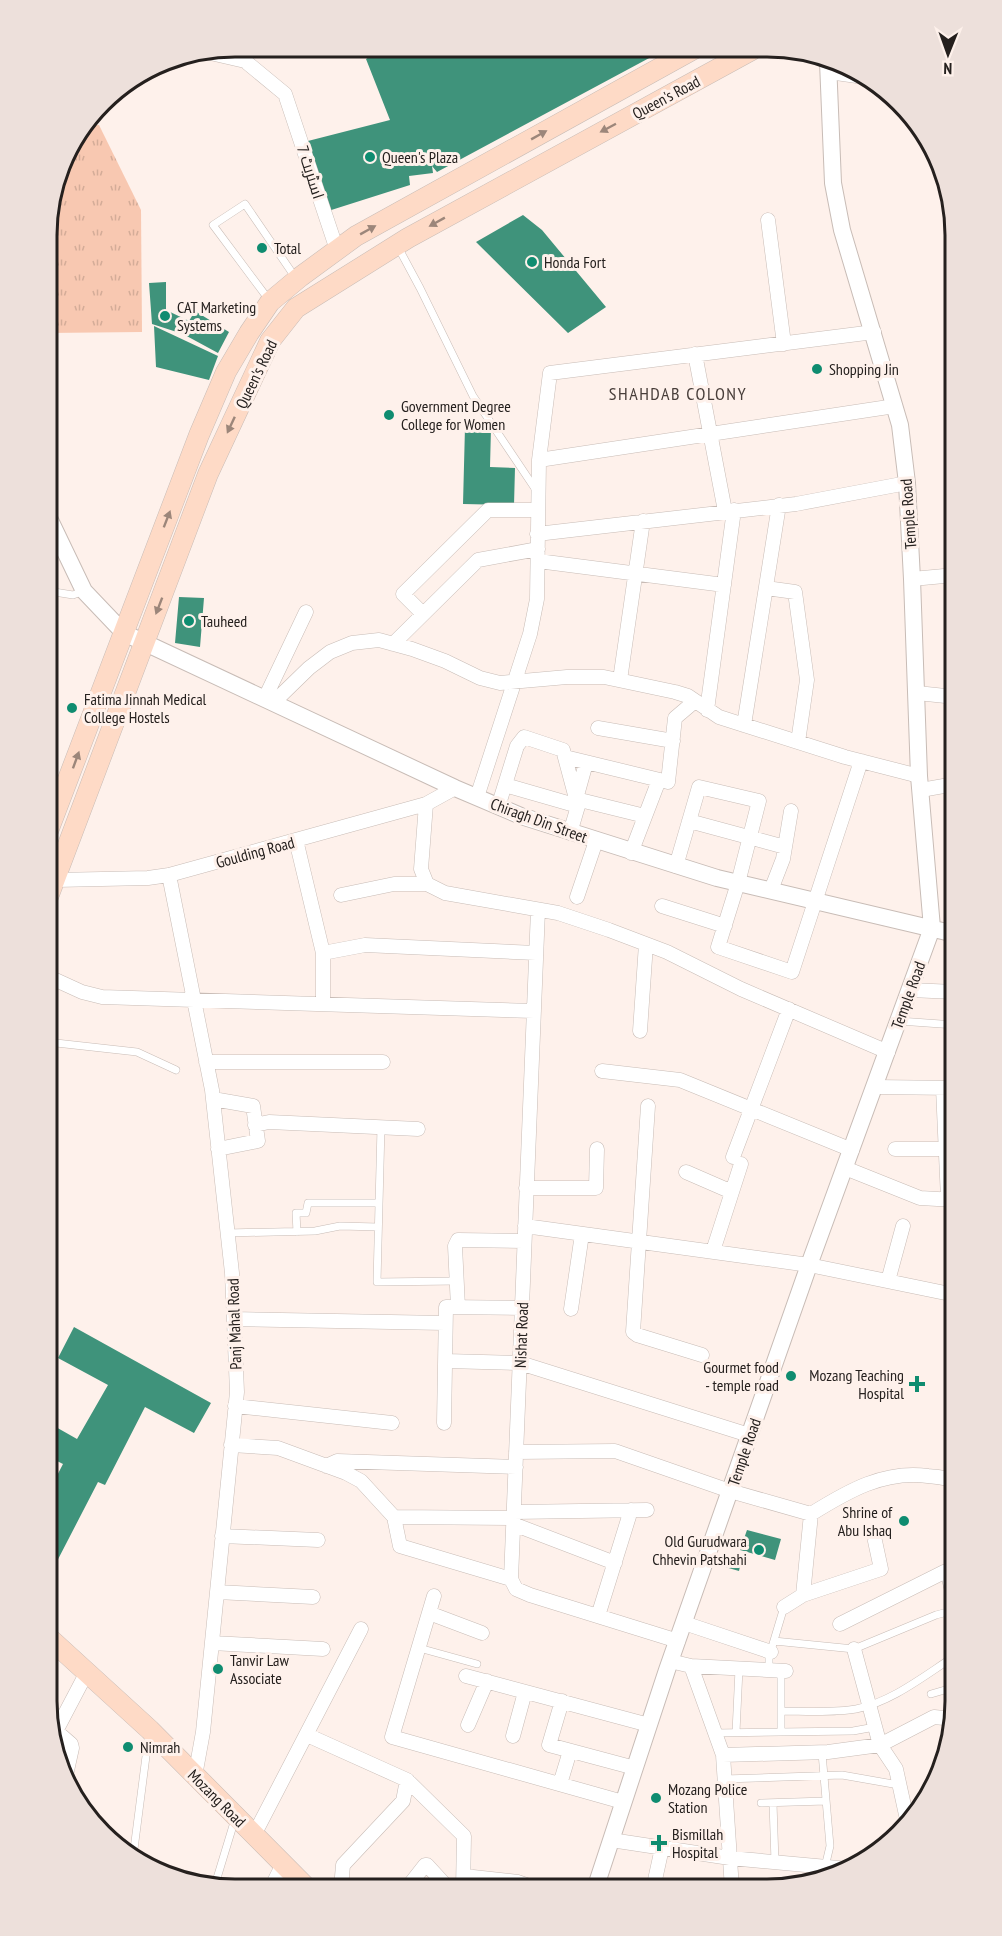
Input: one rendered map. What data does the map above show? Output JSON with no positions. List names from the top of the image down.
{
  "streets": {
    "main road": ["Queen's Road", "Mozang Road"],
    "street": [
      "اسٹریٹ 7",
      "Temple Road",
      "Chiragh Din Street",
      "Goulding Road",
      "Panj Mahal Road",
      "Nishat Road"
    ]
  },
  "crossings": [
    ["Queen's Road", "اسٹریٹ 7"],
    ["Queen's Road", "Chiragh Din Street"],
    ["Temple Road", "Chiragh Din Street"],
    ["Chiragh Din Street", "Goulding Road"],
    ["Goulding Road", "Panj Mahal Road"],
    ["Panj Mahal Road", "Mozang Road"]
  ],
  "districts": ["SHAHDAB COLONY"],
  "places": {
    "other": [
      "Queen's Plaza",
      "Total",
      "Honda Fort",
      "CAT Marketing Systems",
      "Shopping Jin",
      "Government Degree College for Women",
      "Tauheed",
      "Fatima Jinnah Medical College Hostels",
      "Gourmet food - temple road",
      "Shrine of Abu Ishaq",
      "Old Gurudwara Chhevin Patshahi",
      "Tanvir Law Associate",
      "Nimrah",
      "Mozang Police Station"
    ],
    "health": ["Mozang Teaching Hospital", "Bismillah Hospital"]
  },
  "north": "bottom"
}
